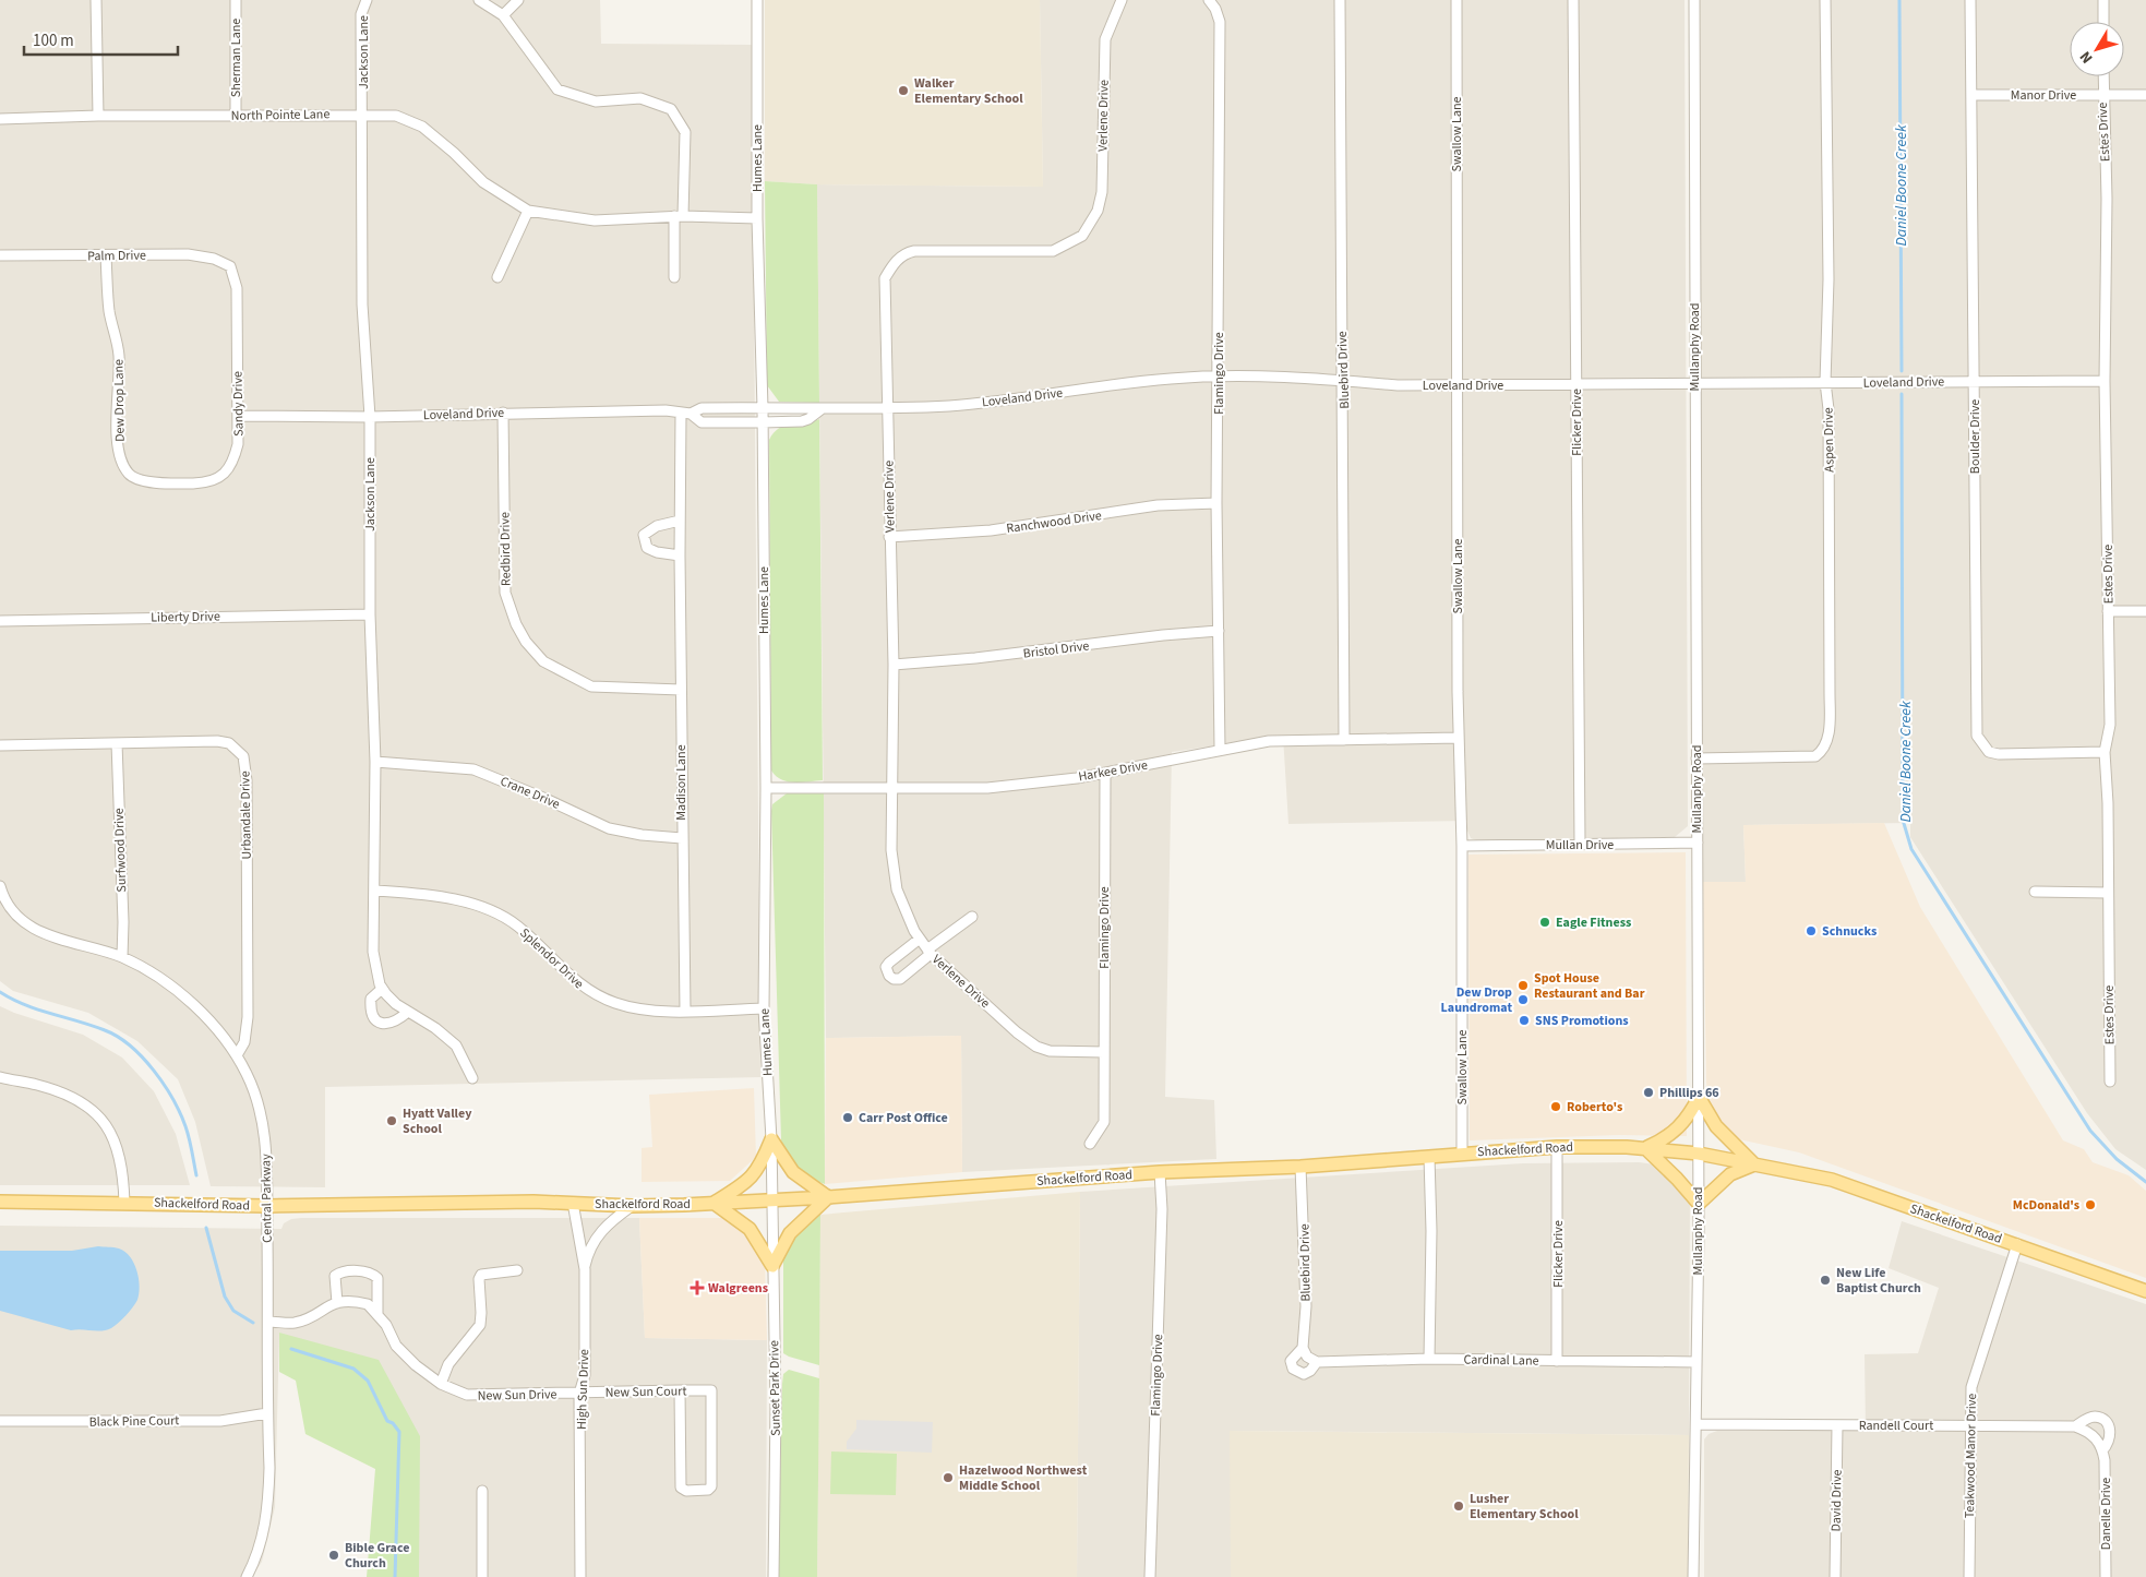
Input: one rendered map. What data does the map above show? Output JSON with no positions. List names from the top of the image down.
{
  "streets": {
    "main road": ["Shackelford Road"],
    "street": [
      "Jackson Lane",
      "Sherman Lane",
      "Manor Drive",
      "North Pointe Lane",
      "Verlene Drive",
      "Estes Drive",
      "Swallow Lane",
      "Humes Lane",
      "Palm Drive",
      "Mullanphy Road",
      "Bluebird Drive",
      "Flamingo Drive",
      "Loveland Drive",
      "Dew Drop Lane",
      "Sandy Drive",
      "Flicker Drive",
      "Boulder Drive",
      "Aspen Drive",
      "Ranchwood Drive",
      "Redbird Drive",
      "Liberty Drive",
      "Bristol Drive",
      "Harkee Drive",
      "Madison Lane",
      "Crane Drive",
      "Urbandale Drive",
      "Mullan Drive",
      "Surfwood Drive",
      "Splendor Drive",
      "Central Parkway",
      "Cardinal Lane",
      "Sunset Park Drive",
      "High Sun Drive",
      "New Sun Court",
      "New Sun Drive",
      "Black Pine Court",
      "Randell Court",
      "Teakwood Manor Drive",
      "David Drive",
      "Danelle Drive"
    ]
  },
  "crossings": [
    ["Jackson Lane", "North Pointe Lane"],
    ["Jackson Lane", "Loveland Drive"],
    ["Jackson Lane", "Liberty Drive"],
    ["Jackson Lane", "Crane Drive"],
    ["Jackson Lane", "Splendor Drive"],
    ["Sherman Lane", "North Pointe Lane"],
    ["Manor Drive", "Estes Drive"],
    ["Manor Drive", "Boulder Drive"],
    ["North Pointe Lane", "Humes Lane"],
    ["Verlene Drive", "Flamingo Drive"],
    ["Verlene Drive", "Loveland Drive"],
    ["Verlene Drive", "Ranchwood Drive"],
    ["Verlene Drive", "Bristol Drive"],
    ["Verlene Drive", "Harkee Drive"],
    ["Estes Drive", "Loveland Drive"],
    ["Estes Drive", "Boulder Drive"],
    ["Swallow Lane", "Loveland Drive"],
    ["Swallow Lane", "Harkee Drive"],
    ["Swallow Lane", "Mullan Drive"],
    ["Swallow Lane", "Shackelford Road"],
    ["Humes Lane", "Loveland Drive"],
    ["Humes Lane", "Harkee Drive"],
    ["Humes Lane", "Splendor Drive"],
    ["Humes Lane", "Shackelford Road"],
    ["Humes Lane", "Sunset Park Drive"],
    ["Palm Drive", "Dew Drop Lane"],
    ["Palm Drive", "Sandy Drive"],
    ["Mullanphy Road", "Loveland Drive"],
    ["Mullanphy Road", "Aspen Drive"],
    ["Mullanphy Road", "Mullan Drive"],
    ["Mullanphy Road", "Shackelford Road"],
    ["Mullanphy Road", "Cardinal Lane"],
    ["Mullanphy Road", "Randell Court"],
    ["Bluebird Drive", "Loveland Drive"],
    ["Bluebird Drive", "Harkee Drive"],
    ["Bluebird Drive", "Shackelford Road"],
    ["Bluebird Drive", "Cardinal Lane"],
    ["Flamingo Drive", "Loveland Drive"],
    ["Flamingo Drive", "Ranchwood Drive"],
    ["Flamingo Drive", "Bristol Drive"],
    ["Flamingo Drive", "Harkee Drive"],
    ["Flamingo Drive", "Shackelford Road"],
    ["Loveland Drive", "Sandy Drive"],
    ["Loveland Drive", "Flicker Drive"],
    ["Loveland Drive", "Boulder Drive"],
    ["Loveland Drive", "Aspen Drive"],
    ["Loveland Drive", "Redbird Drive"],
    ["Loveland Drive", "Madison Lane"],
    ["Dew Drop Lane", "Sandy Drive"],
    ["Flicker Drive", "Mullan Drive"],
    ["Flicker Drive", "Shackelford Road"],
    ["Flicker Drive", "Cardinal Lane"],
    ["Redbird Drive", "Madison Lane"],
    ["Madison Lane", "Crane Drive"],
    ["Madison Lane", "Splendor Drive"],
    ["Urbandale Drive", "Surfwood Drive"],
    ["Urbandale Drive", "Central Parkway"],
    ["Surfwood Drive", "Central Parkway"],
    ["Shackelford Road", "Central Parkway"],
    ["Shackelford Road", "Sunset Park Drive"],
    ["Shackelford Road", "High Sun Drive"],
    ["Shackelford Road", "Teakwood Manor Drive"],
    ["Central Parkway", "New Sun Drive"],
    ["Central Parkway", "Black Pine Court"],
    ["High Sun Drive", "New Sun Court"],
    ["High Sun Drive", "New Sun Drive"],
    ["New Sun Court", "New Sun Drive"],
    ["Randell Court", "Teakwood Manor Drive"],
    ["Randell Court", "David Drive"],
    ["Randell Court", "Danelle Drive"]
  ],
  "water": ["Daniel Boone Creek"],
  "places": {
    "other": [
      "Walker Elementary School",
      "Eagle Fitness",
      "Schnucks",
      "Spot House Restaurant and Bar",
      "Dew Drop Laundromat",
      "SNS Promotions",
      "Phillips 66",
      "Roberto's",
      "Carr Post Office",
      "Hyatt Valley School",
      "McDonald's",
      "New Life Baptist Church",
      "Hazelwood Northwest Middle School",
      "Lusher Elementary School",
      "Bible Grace Church"
    ],
    "health": ["Walgreens"]
  },
  "scale_bar": "100 m",
  "north": "bottom left"
}
